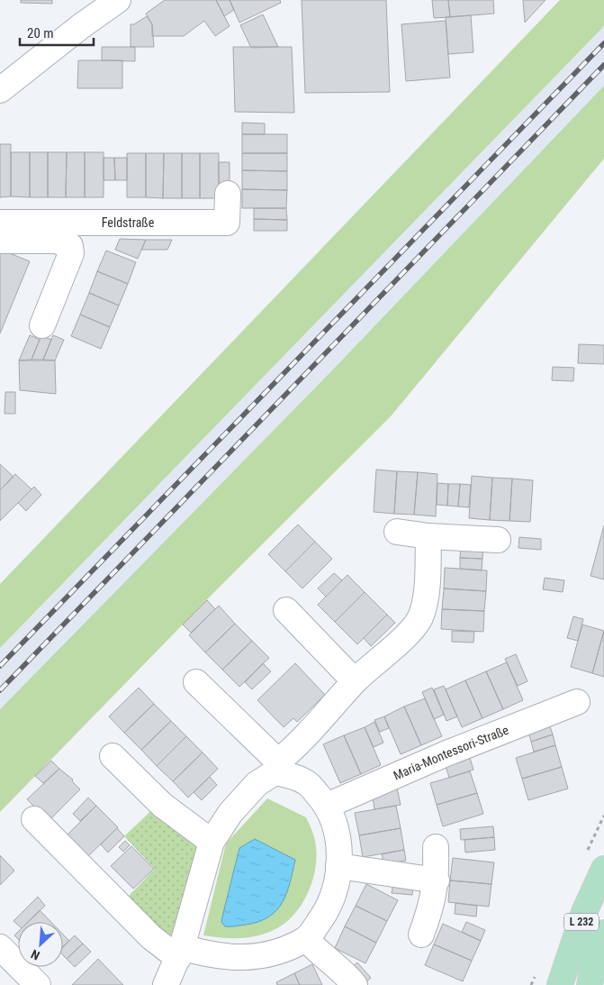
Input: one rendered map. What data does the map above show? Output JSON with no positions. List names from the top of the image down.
{
  "streets": {
    "main road": ["L 232"],
    "street": ["Feldstraße", "Maria-Montessori-Straße"]
  },
  "scale_bar": "20 m",
  "north": "bottom left"
}
